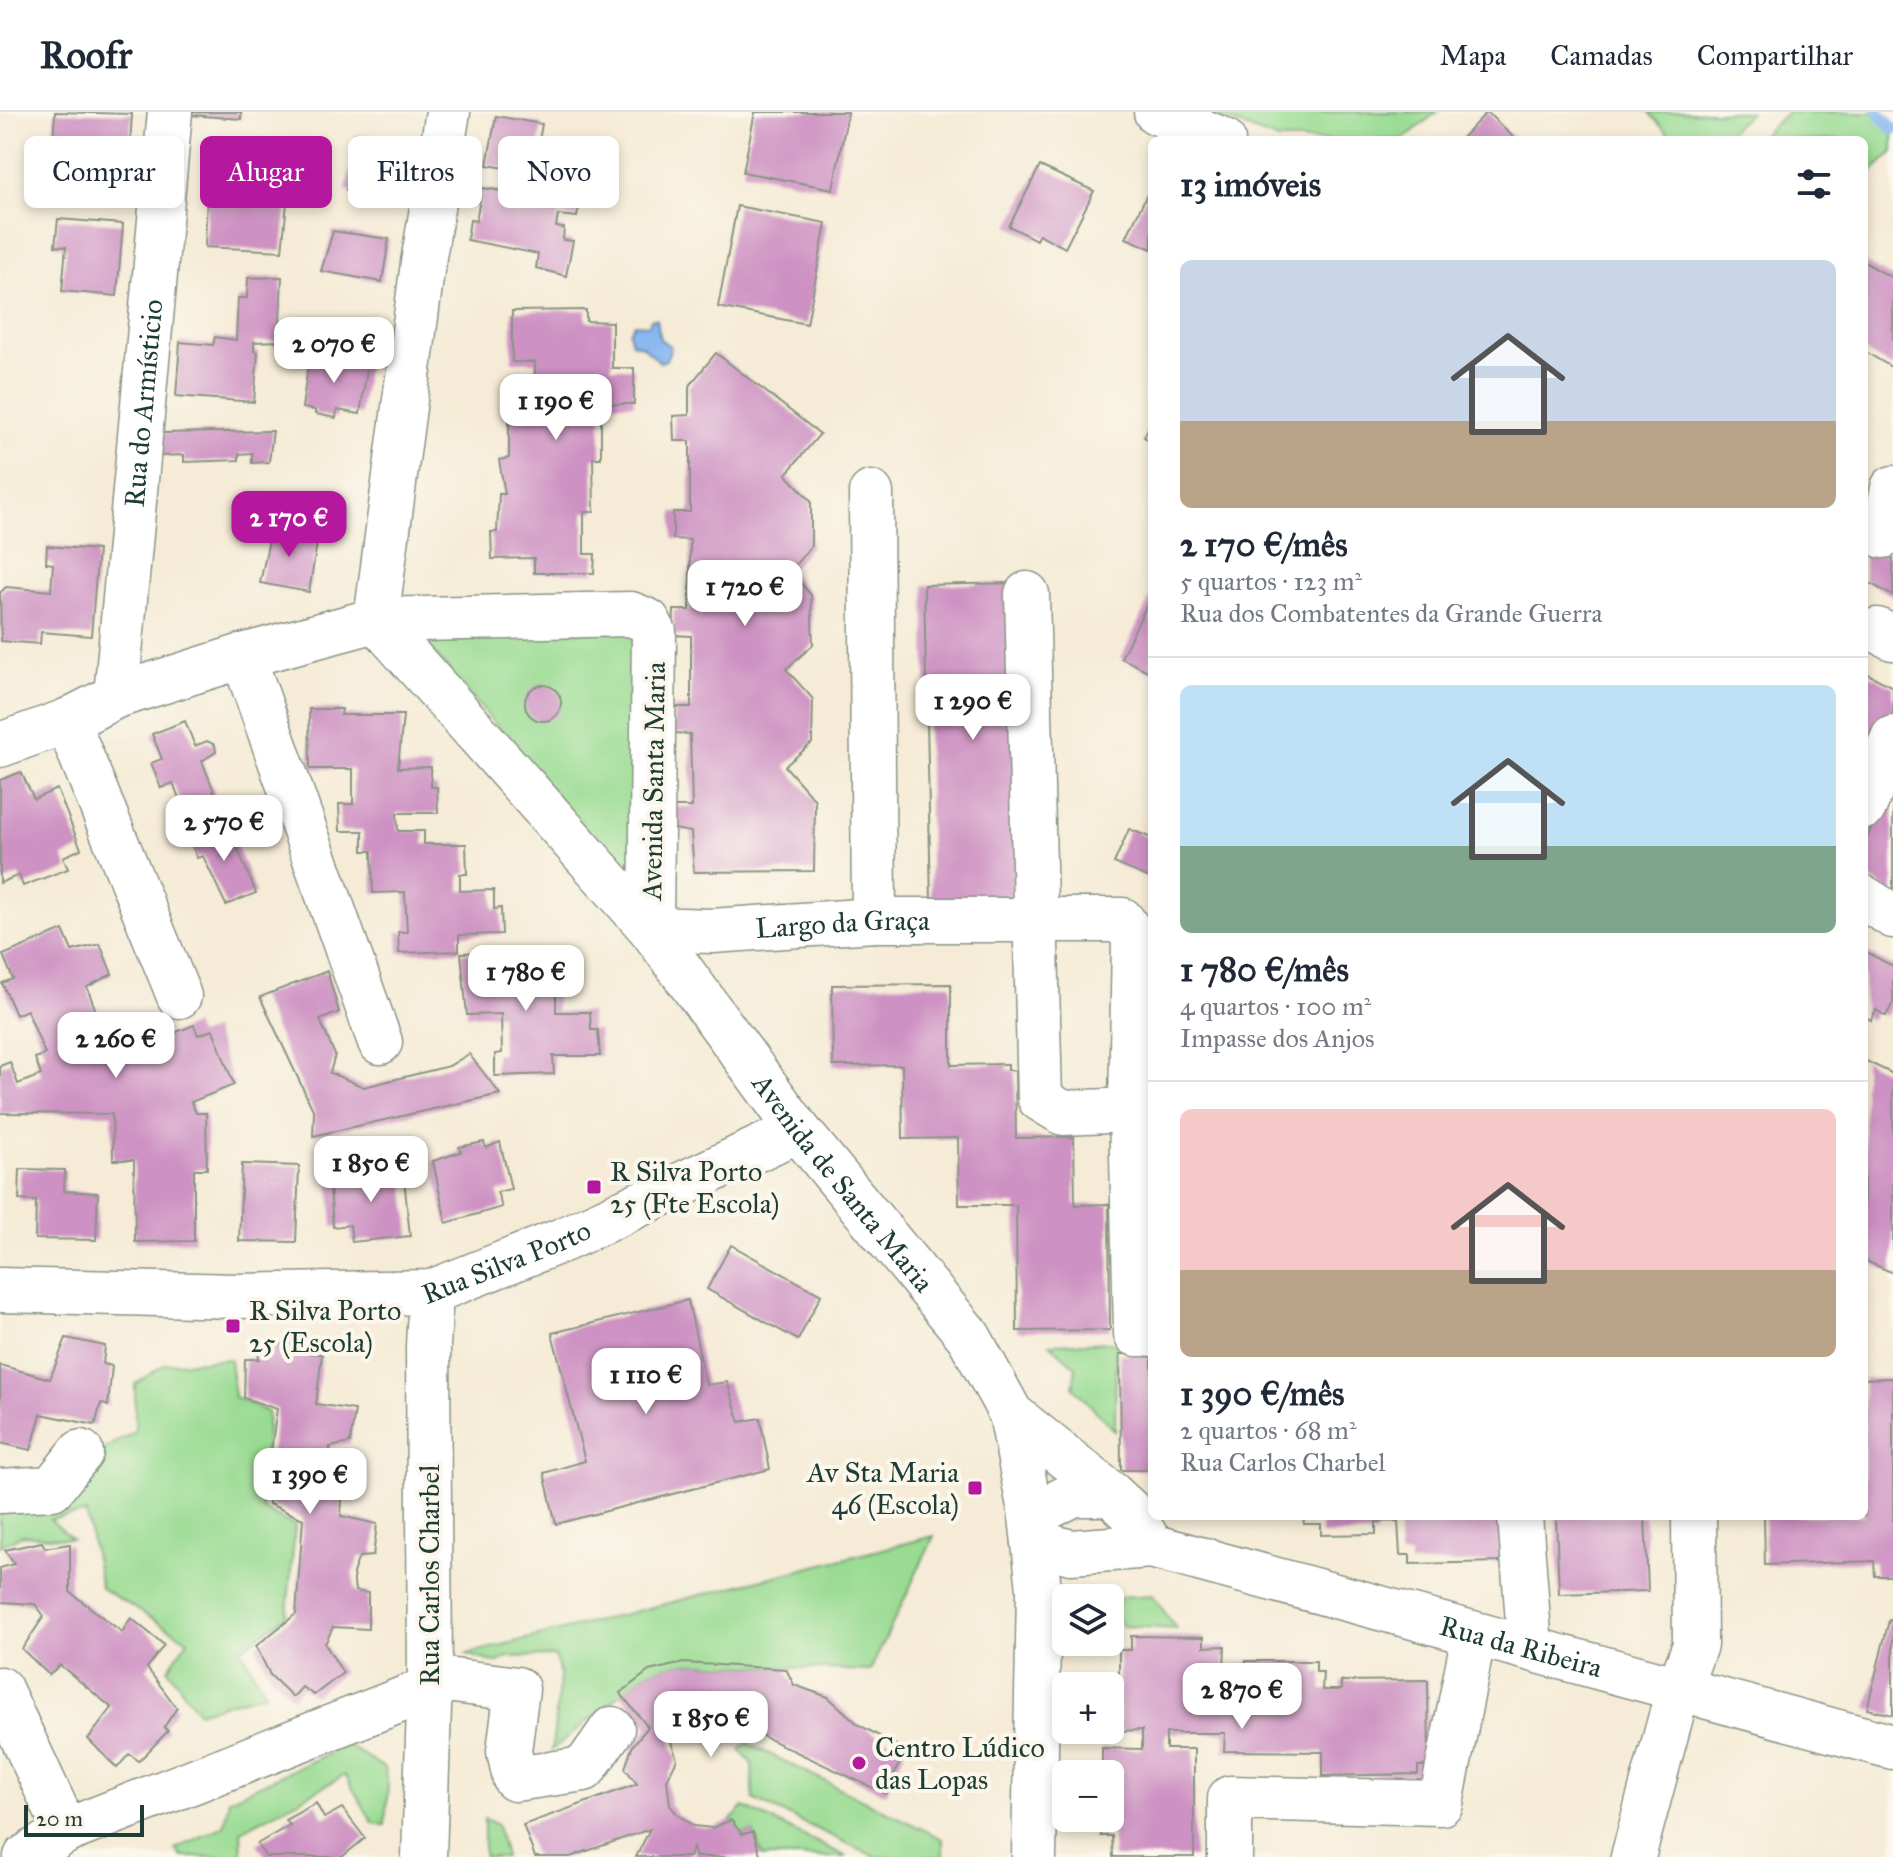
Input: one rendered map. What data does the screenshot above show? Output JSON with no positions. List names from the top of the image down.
{
  "streets": {
    "street": [
      "Rua do Armísticio",
      "Avenida Santa Maria",
      "Largo da Graça",
      "Avenida de Santa Maria",
      "Rua Silva Porto",
      "Rua Carlos Charbel",
      "Rua da Ribeira"
    ]
  },
  "crossings": [
    ["Avenida Santa Maria", "Largo da Graça"],
    ["Avenida Santa Maria", "Avenida de Santa Maria"],
    ["Largo da Graça", "Avenida de Santa Maria"],
    ["Avenida de Santa Maria", "Rua Silva Porto"],
    ["Avenida de Santa Maria", "Rua da Ribeira"],
    ["Rua Silva Porto", "Rua Carlos Charbel"]
  ],
  "places": {
    "transit": ["R Silva Porto 25 (Fte Escola)", "R Silva Porto 25 (Escola)", "Av Sta Maria 46 (Escola)"],
    "other": ["Centro Lúdico das Lopas"]
  },
  "scale_bar": "20 m",
  "page": {
    "header": "Roofr",
    "nav": ["Mapa", "Camadas", "Compartilhar"],
    "chip": [
      "Comprar",
      "Alugar",
      "Filtros",
      "Novo"
    ],
    "heading": "13 imóveis",
    "list": [
      {
        "name": "2 170 €/mês",
        "note": "5 quartos · 123 m² · Rua dos Combatentes da Grande Guerra"
      },
      {
        "name": "1 780 €/mês",
        "note": "4 quartos · 100 m² · Impasse dos Anjos"
      },
      {
        "name": "1 390 €/mês",
        "note": "2 quartos · 68 m² · Rua Carlos Charbel"
      }
    ],
    "price": [
      "2 070 €",
      "1 190 €",
      "2 170 €",
      "1 720 €",
      "1 290 €",
      "2 570 €",
      "1 780 €",
      "2 260 €",
      "1 850 €",
      "1 110 €",
      "1 390 €",
      "2 870 €",
      "1 850 €"
    ],
    "map_buttons": ["+", "−"],
    "scale": "20 m"
  }
}
